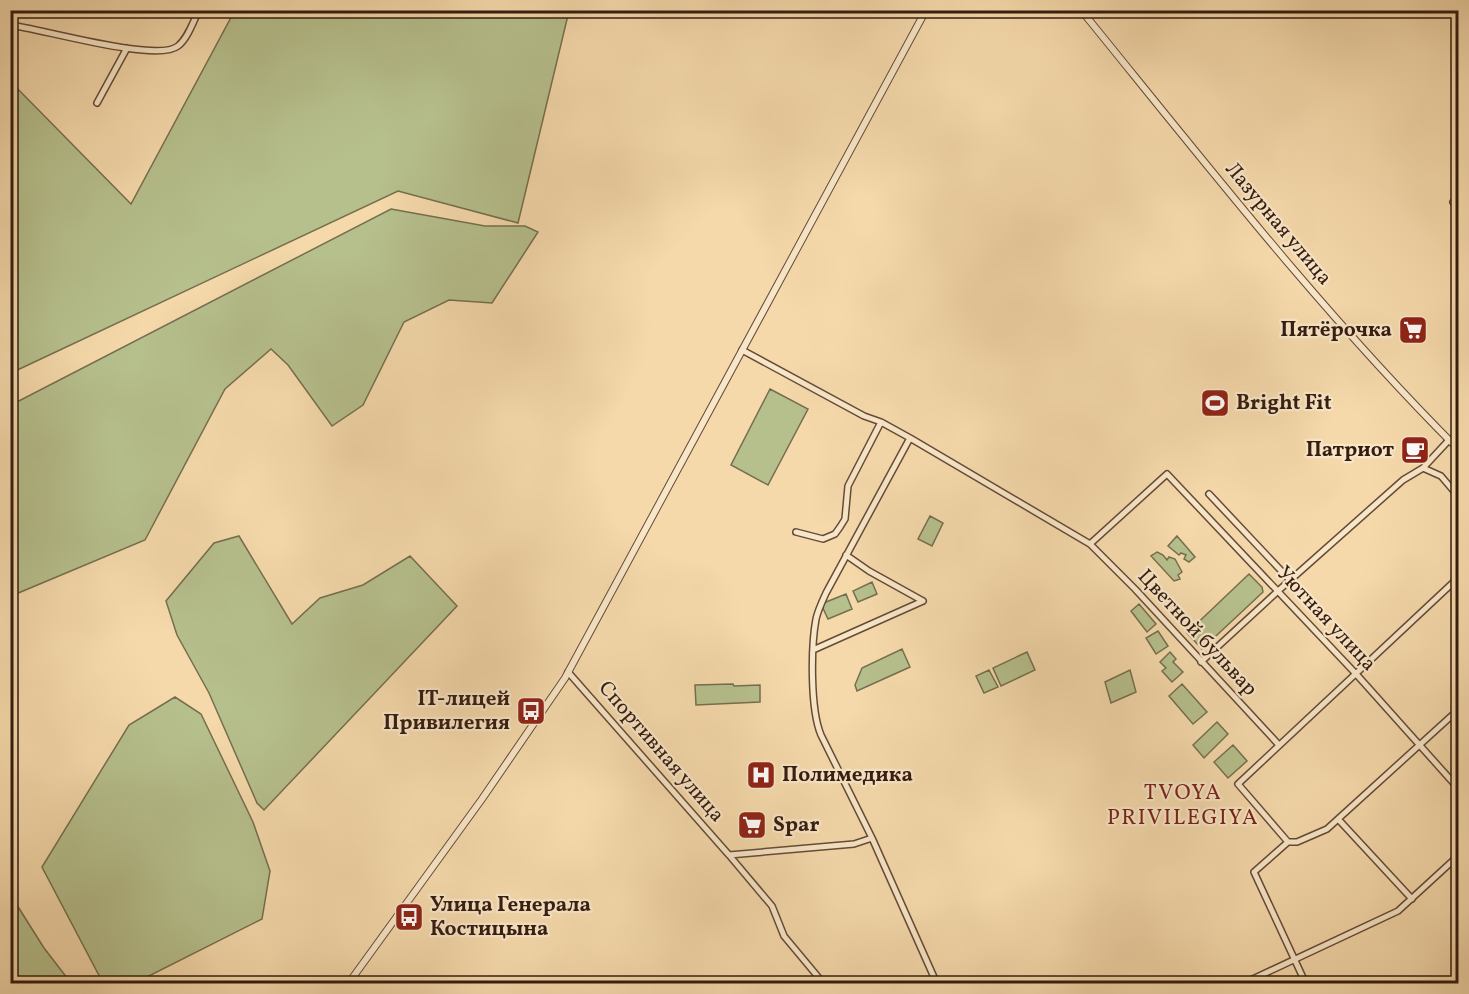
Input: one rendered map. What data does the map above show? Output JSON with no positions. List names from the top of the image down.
{
  "streets": {
    "street": [
      "Лазурная улица",
      "Уютная улица",
      "Цветной бульвар",
      "Спортивная улица"
    ]
  },
  "crossings": [
    ["Уютная улица", "Цветной бульвар"]
  ],
  "districts": ["TVOYA PRIVILEGIYA"],
  "places": {
    "supermarket": ["Пятёрочка", "Spar"],
    "sports": ["Bright Fit"],
    "cafe": ["Патриот"],
    "bus stop": ["IT-лицей Привилегия", "Улица Генерала Костицына"],
    "hospital": ["Полимедика"]
  }
}
